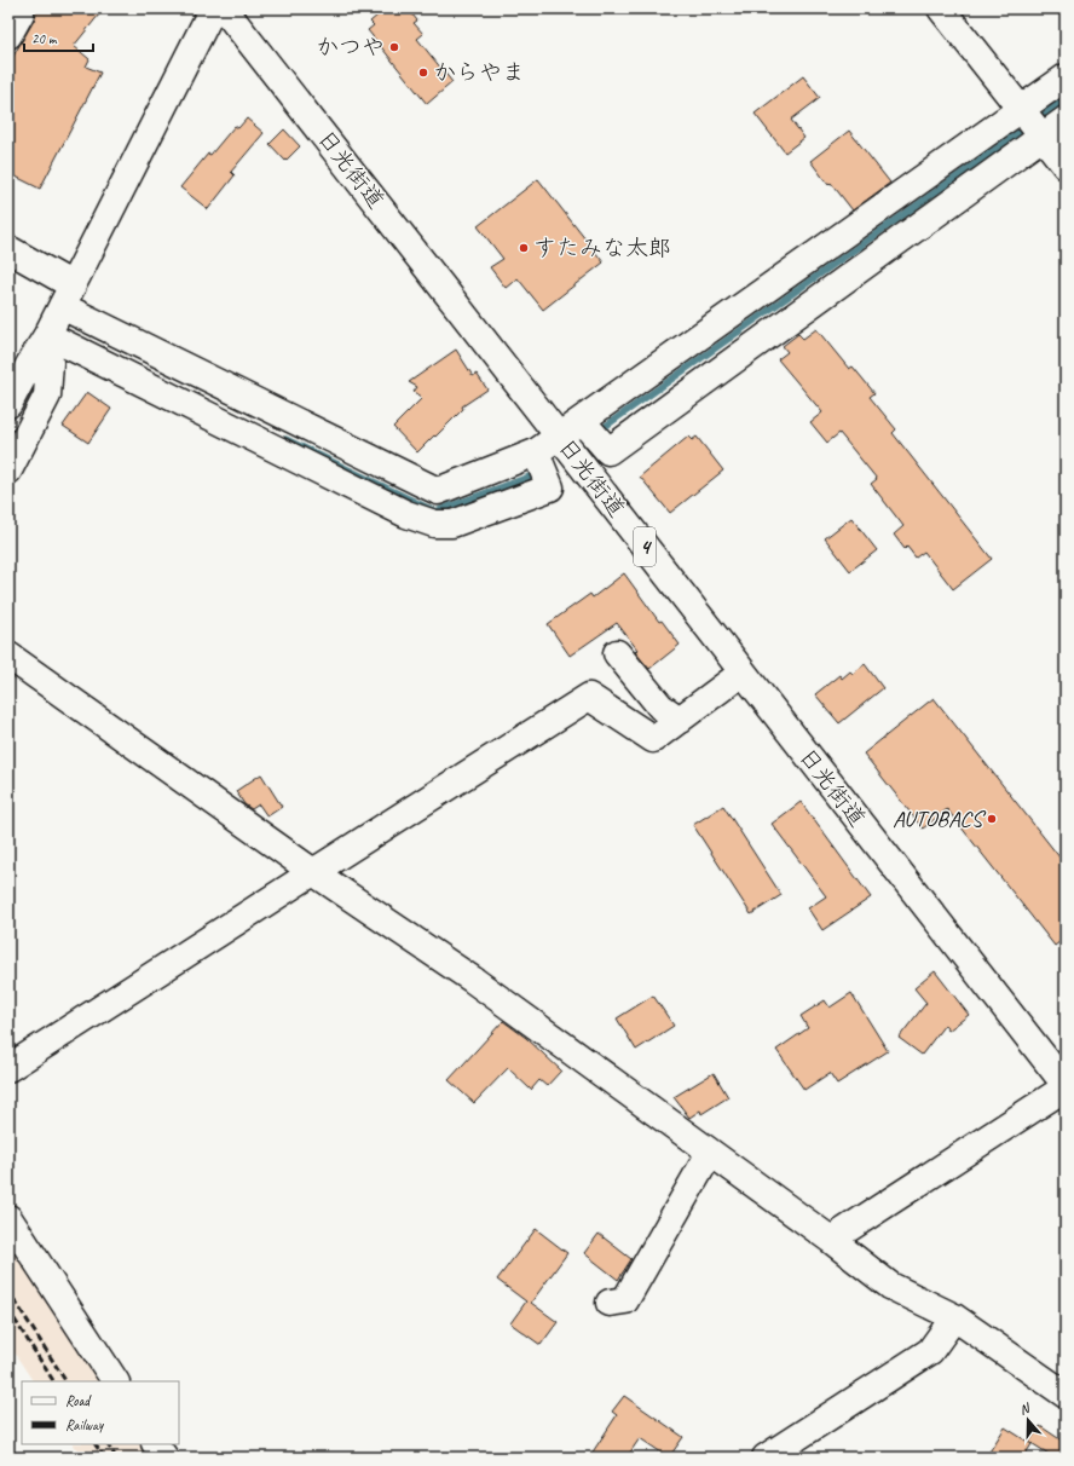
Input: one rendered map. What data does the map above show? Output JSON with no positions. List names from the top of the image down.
{
  "streets": {
    "main road": ["日光街道", "4"]
  },
  "places": [
    "かつや",
    "からやま",
    "すたみな太郎",
    "AUTOBACS"
  ],
  "legend": ["Road", "Railway"],
  "scale_bar": "20 m",
  "north": "top"
}
